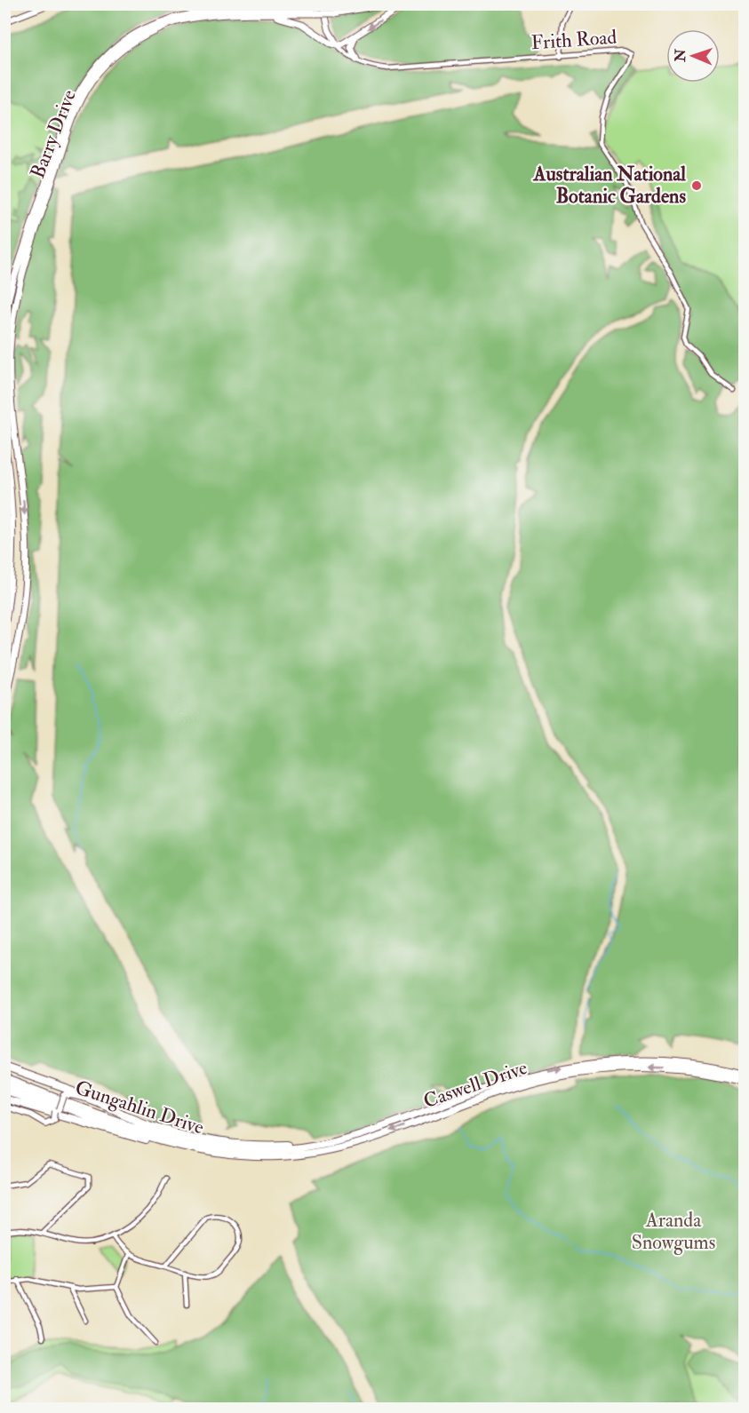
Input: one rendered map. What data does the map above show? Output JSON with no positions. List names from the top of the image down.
{
  "streets": {
    "highway": ["Caswell Drive", "Gungahlin Drive"],
    "main road": ["Barry Drive"],
    "street": ["Frith Road"]
  },
  "crossings": [
    ["Caswell Drive", "Gungahlin Drive"]
  ],
  "parks": ["Aranda Snowgums"],
  "places": ["Australian National Botanic Gardens"],
  "north": "left"
}
